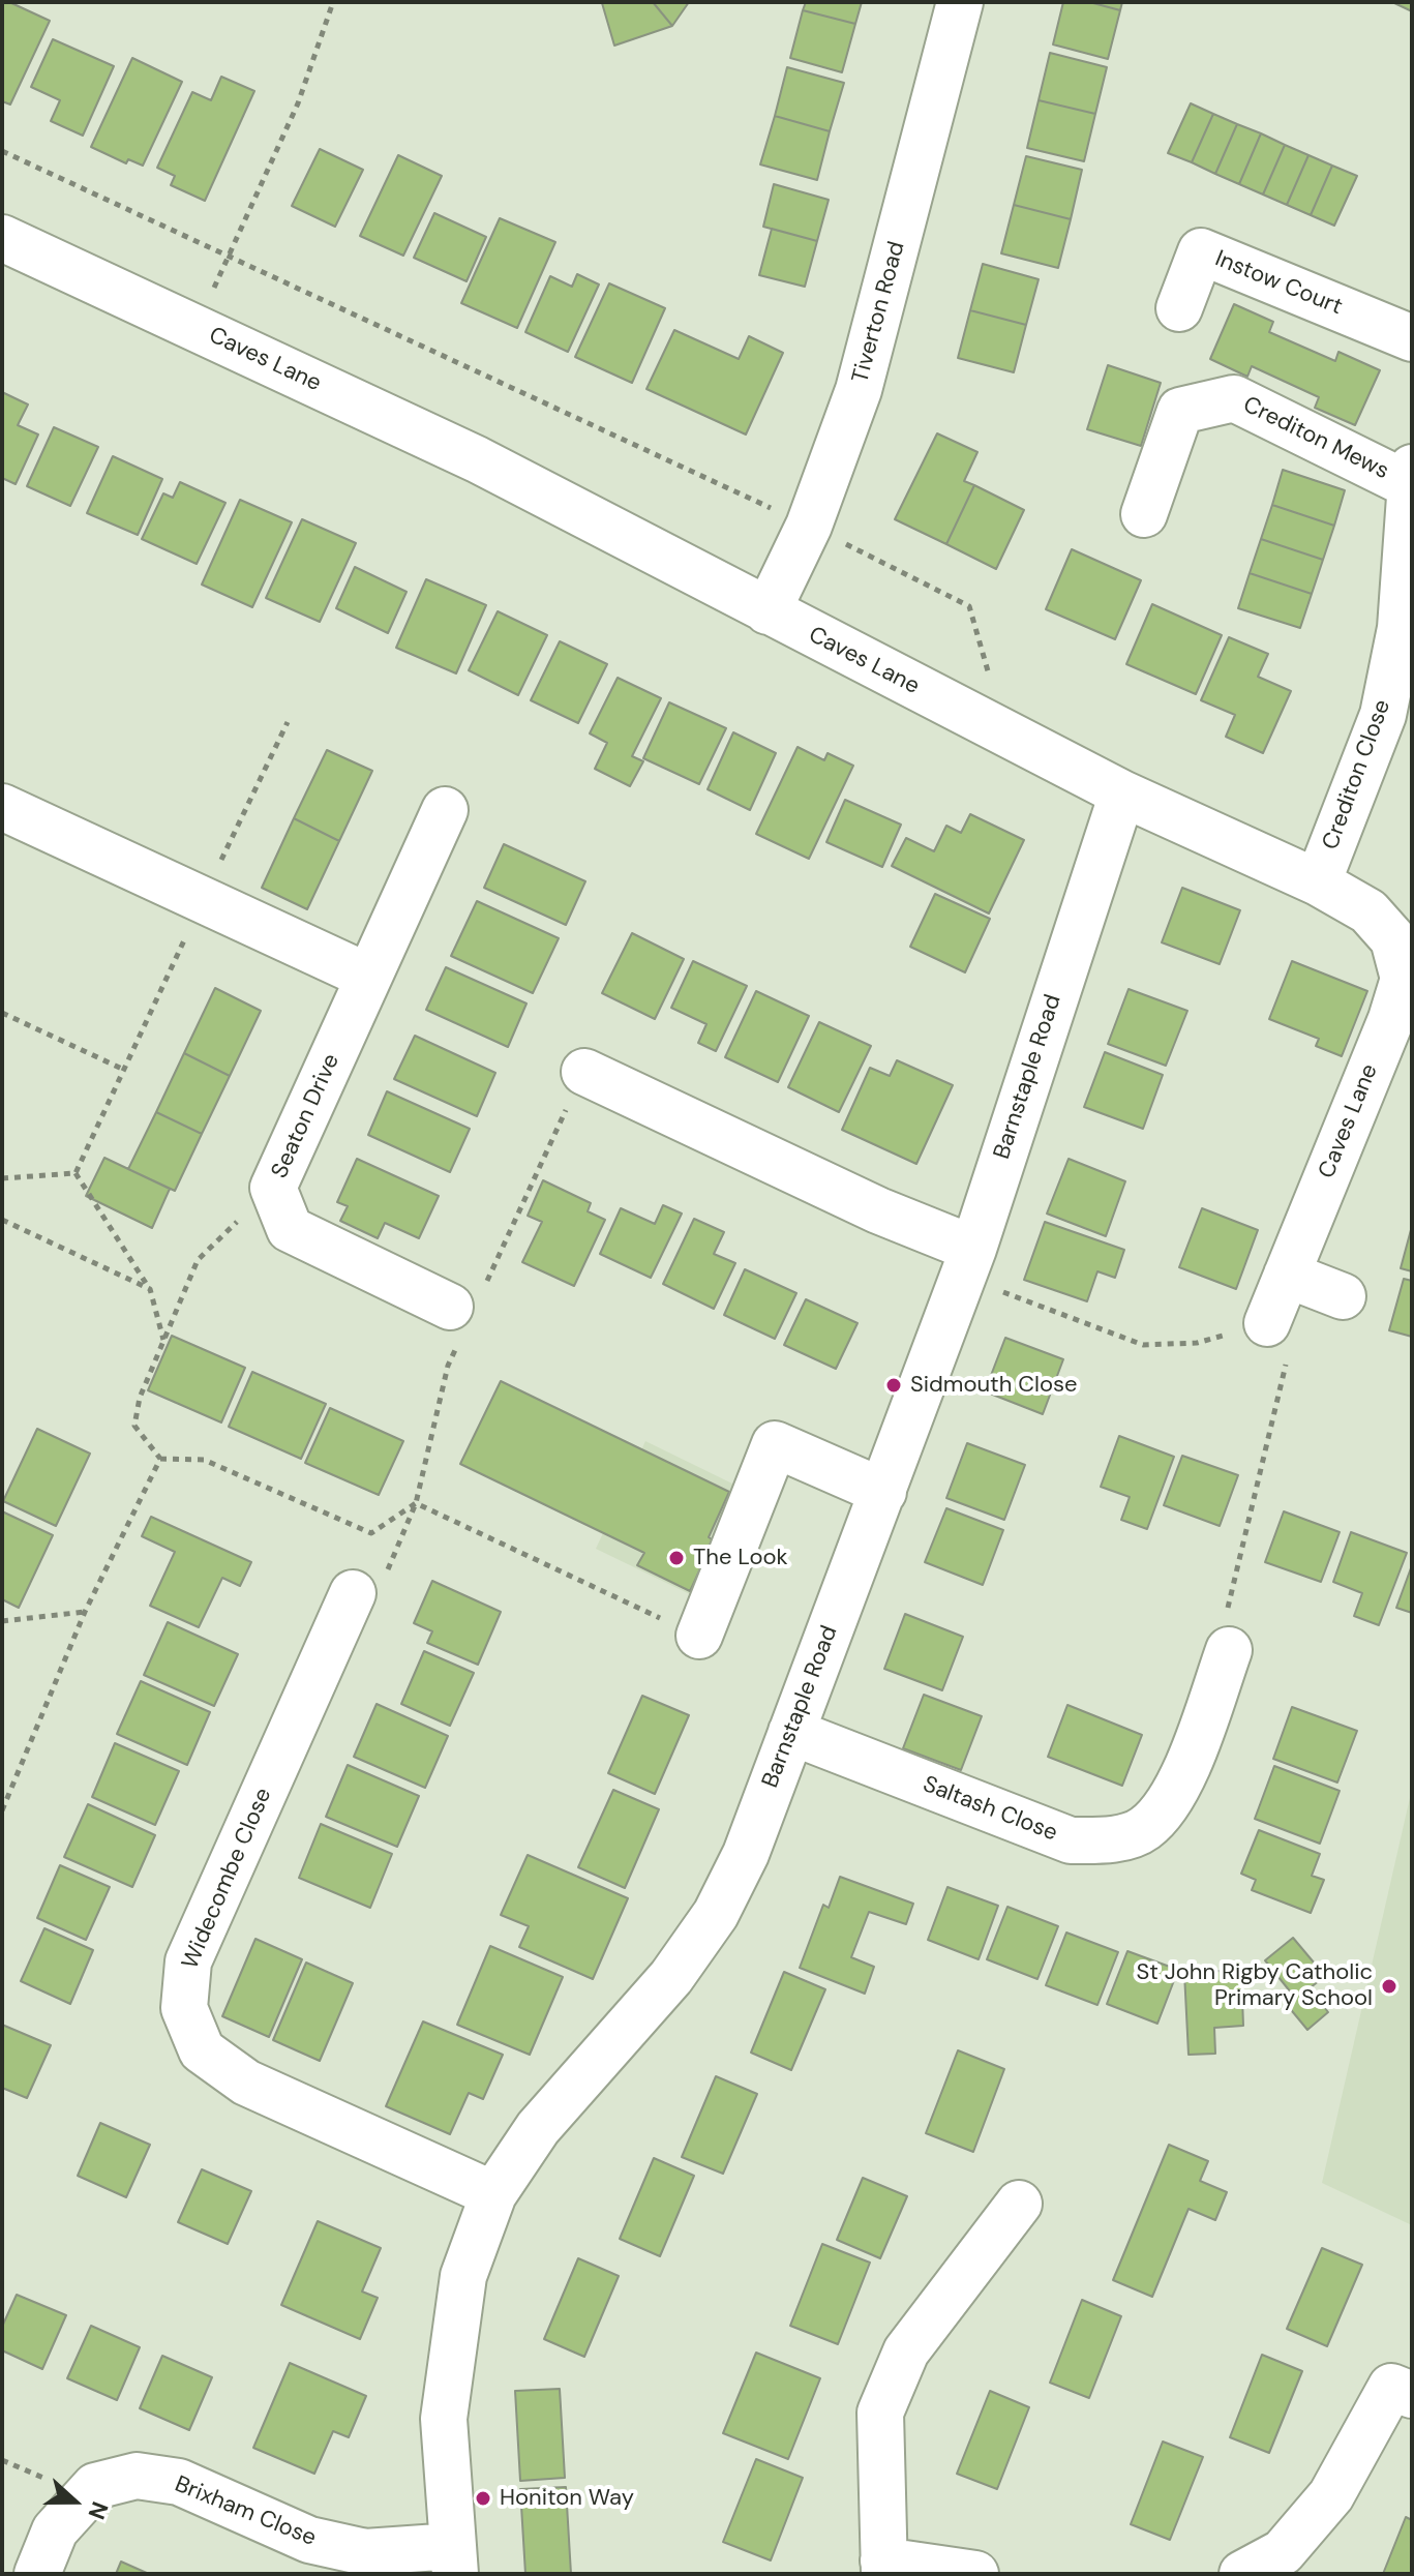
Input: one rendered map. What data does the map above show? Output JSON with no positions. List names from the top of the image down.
{
  "streets": {
    "street": [
      "Instow Court",
      "Tiverton Road",
      "Caves Lane",
      "Crediton Mews",
      "Crediton Close",
      "Barnstaple Road",
      "Seaton Drive",
      "Saltash Close",
      "Widecombe Close",
      "Brixham Close"
    ]
  },
  "crossings": [
    ["Tiverton Road", "Caves Lane"],
    ["Caves Lane", "Crediton Close"],
    ["Caves Lane", "Barnstaple Road"],
    ["Crediton Mews", "Crediton Close"],
    ["Barnstaple Road", "Saltash Close"],
    ["Barnstaple Road", "Widecombe Close"],
    ["Barnstaple Road", "Brixham Close"]
  ],
  "places": [
    "Sidmouth Close",
    "The Look",
    "St John Rigby Catholic Primary School",
    "Honiton Way"
  ],
  "north": "right"
}
